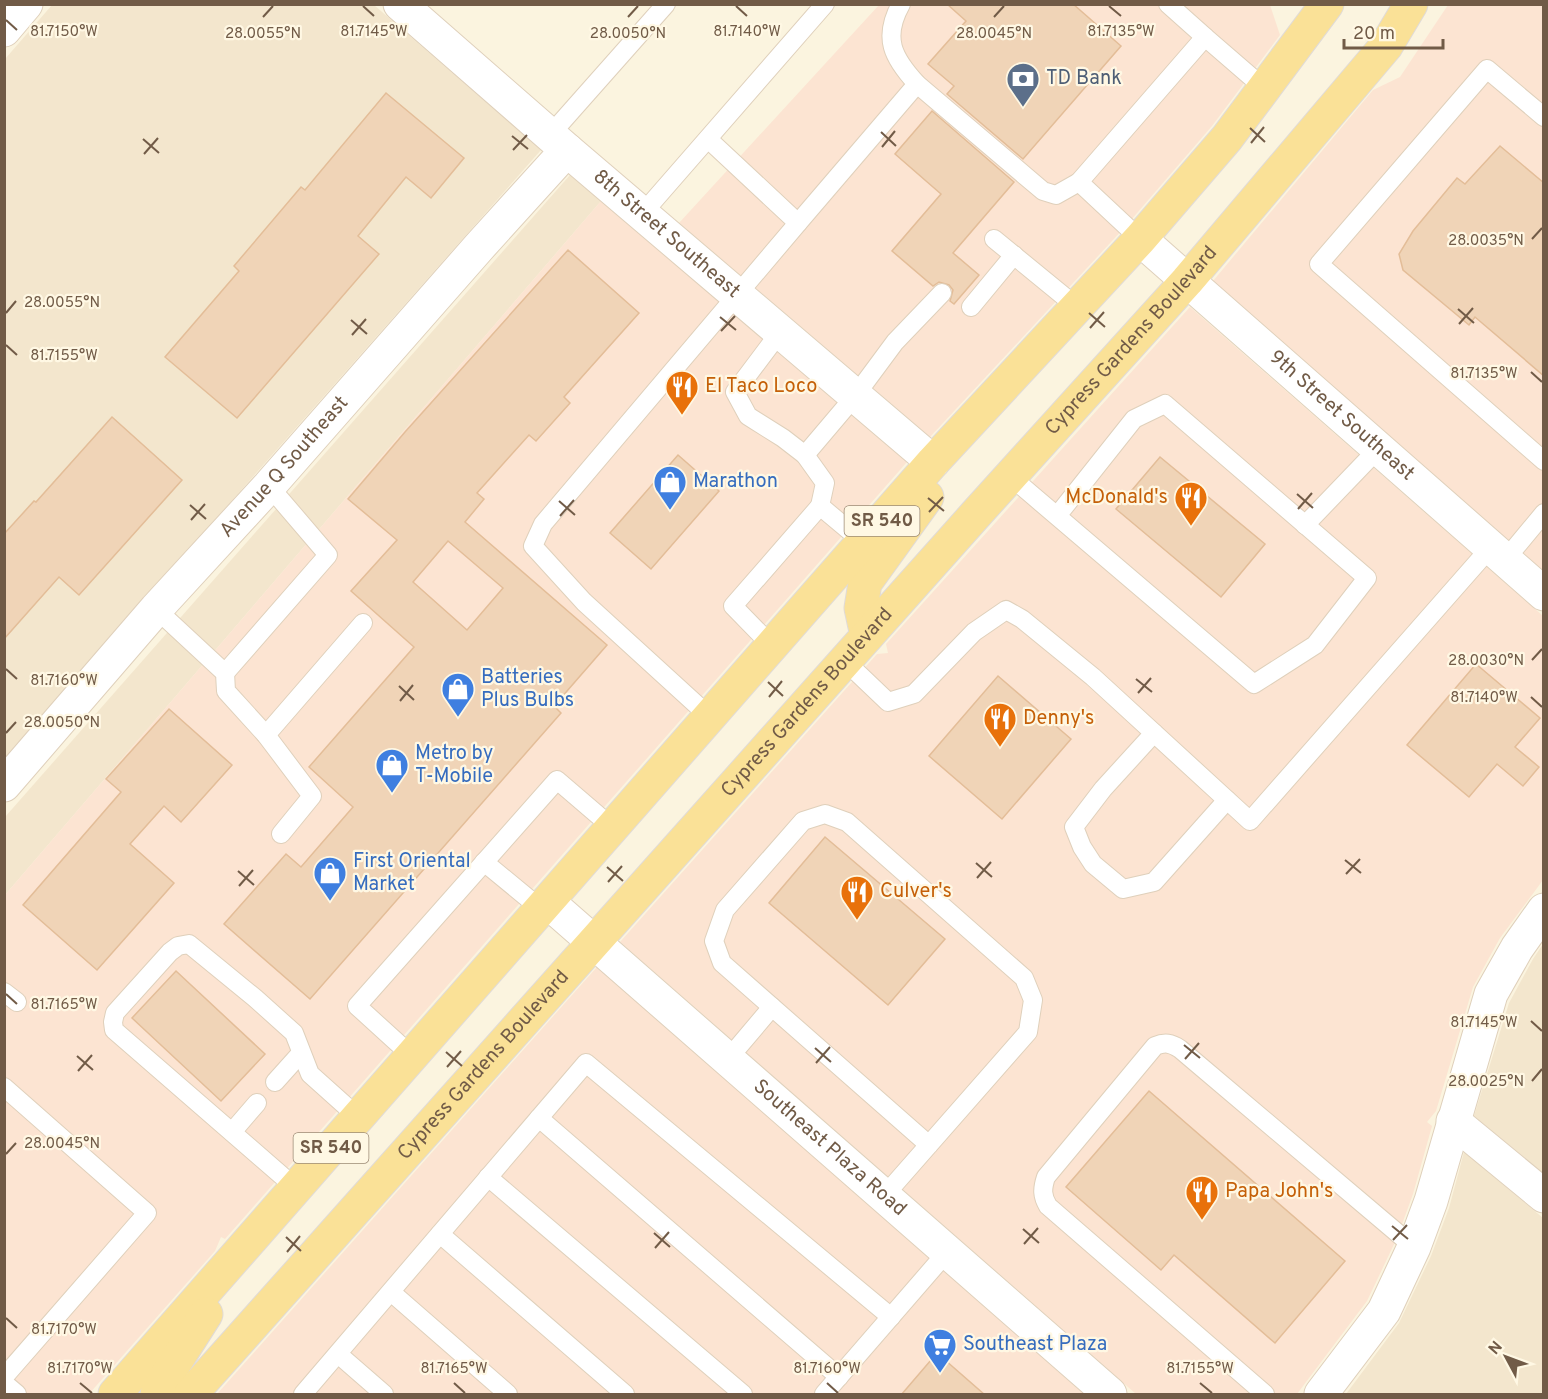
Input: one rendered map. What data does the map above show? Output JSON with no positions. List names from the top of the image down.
{
  "streets": {
    "main road": ["Cypress Gardens Boulevard", "SR 540"],
    "street": [
      "8th Street Southeast",
      "9th Street Southeast",
      "Avenue Q Southeast",
      "Southeast Plaza Road"
    ]
  },
  "crossings": [
    ["8th Street Southeast", "Avenue Q Southeast"],
    ["8th Street Southeast", "SR 540"],
    ["Cypress Gardens Boulevard", "9th Street Southeast"],
    ["Cypress Gardens Boulevard", "Southeast Plaza Road"],
    ["9th Street Southeast", "SR 540"],
    ["SR 540", "Southeast Plaza Road"]
  ],
  "places": {
    "bank": ["TD Bank"],
    "restaurant": [
      "El Taco Loco",
      "McDonald's",
      "Denny's",
      "Culver's",
      "Papa John's"
    ],
    "shop": [
      "Marathon",
      "Batteries Plus Bulbs",
      "Metro by T-Mobile",
      "First Oriental Market"
    ],
    "supermarket": ["Southeast Plaza"]
  },
  "scale_bar": "20 m",
  "north": "top left",
  "coordinates": [
    "81.7150°W",
    "81.7145°W",
    "81.7140°W",
    "81.7135°W",
    "28.0055°N",
    "28.0050°N",
    "28.0045°N",
    "28.0035°N",
    "81.7155°W",
    "28.0030°N",
    "81.7160°W",
    "81.7165°W",
    "28.0025°N",
    "81.7170°W"
  ]
}
